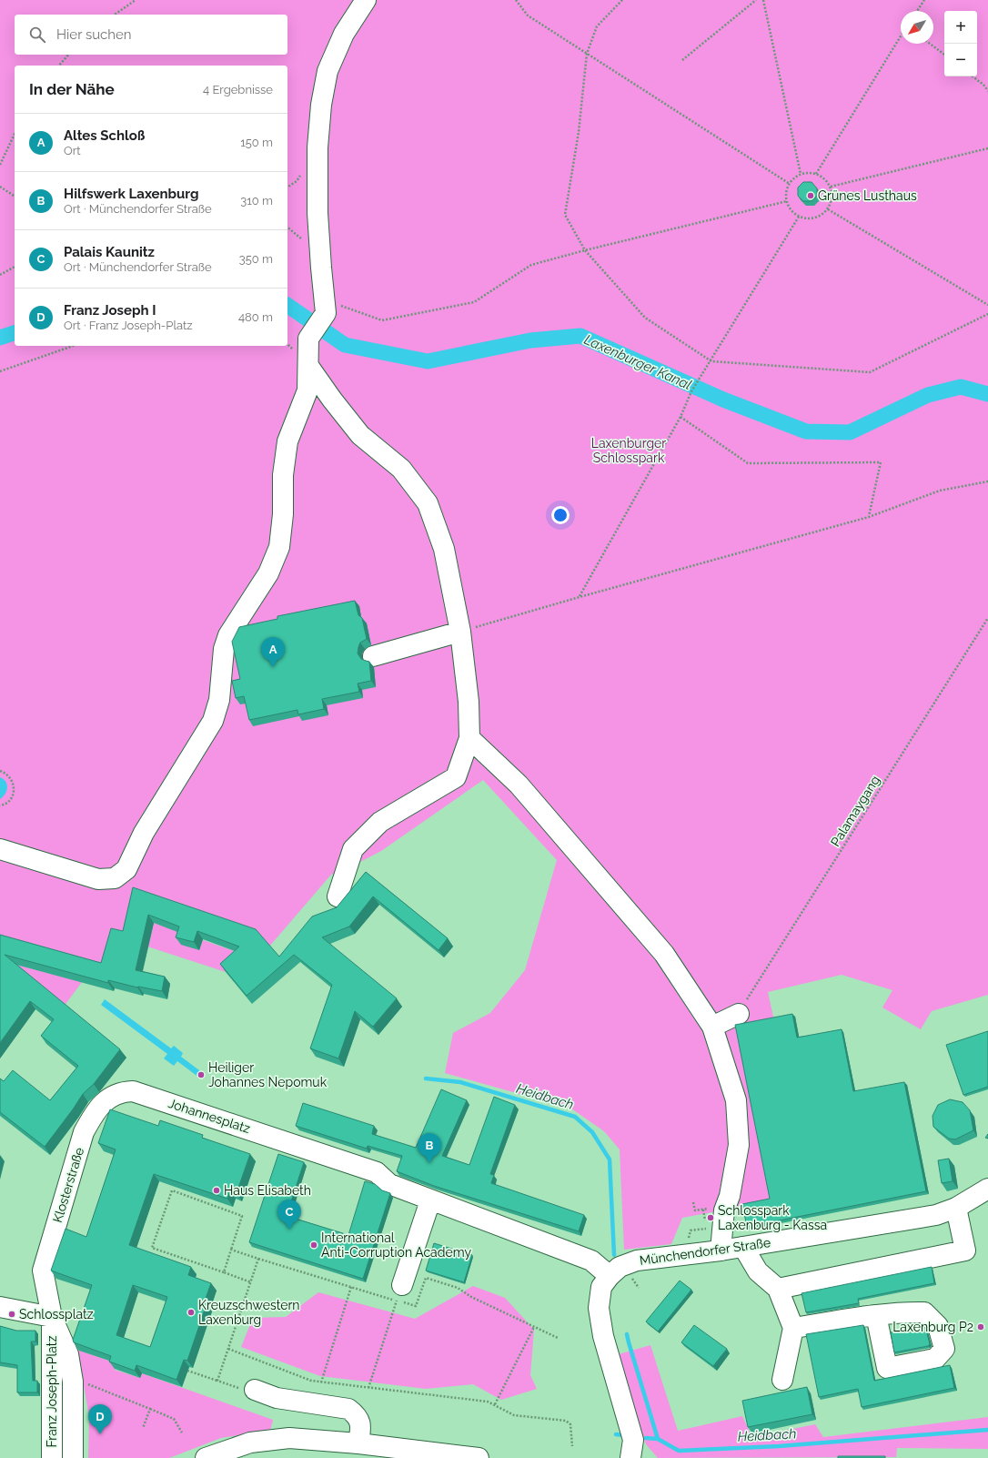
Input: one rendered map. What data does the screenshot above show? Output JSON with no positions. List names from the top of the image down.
{
  "streets": {
    "street": [
      "Johannesplatz",
      "Klosterstraße",
      "Münchendorfer Straße",
      "Franz Joseph-Platz"
    ],
    "path": ["Palamaygang"]
  },
  "crossings": [
    ["Johannesplatz", "Klosterstraße"],
    ["Klosterstraße", "Franz Joseph-Platz"]
  ],
  "water": ["Laxenburger Kanal", "Heidbach"],
  "parks": ["Laxenburger Schlosspark"],
  "places": [
    "Grünes Lusthaus",
    "Heiliger Johannes Nepomuk",
    "Haus Elisabeth",
    "Schlosspark Laxenburg - Kassa",
    "International Anti-Corruption Academy",
    "Kreuzschwestern Laxenburg",
    "Schlossplatz",
    "Laxenburg P2"
  ],
  "north": "bottom left",
  "page": {
    "map_buttons": ["+", "−"],
    "search": "Hier suchen",
    "heading": ["In der Nähe", "4 Ergebnisse"],
    "list": [
      {
        "mark": "A",
        "name": "Altes Schloß",
        "note": "Ort",
        "value": "150 m"
      },
      {
        "mark": "B",
        "name": "Hilfswerk Laxenburg",
        "note": "Ort · Münchendorfer Straße",
        "value": "310 m"
      },
      {
        "mark": "C",
        "name": "Palais Kaunitz",
        "note": "Ort · Münchendorfer Straße",
        "value": "350 m"
      },
      {
        "mark": "D",
        "name": "Franz Joseph I",
        "note": "Ort · Franz Joseph-Platz",
        "value": "480 m"
      }
    ],
    "pins": [
      "A",
      "B",
      "C",
      "D"
    ]
  }
}
